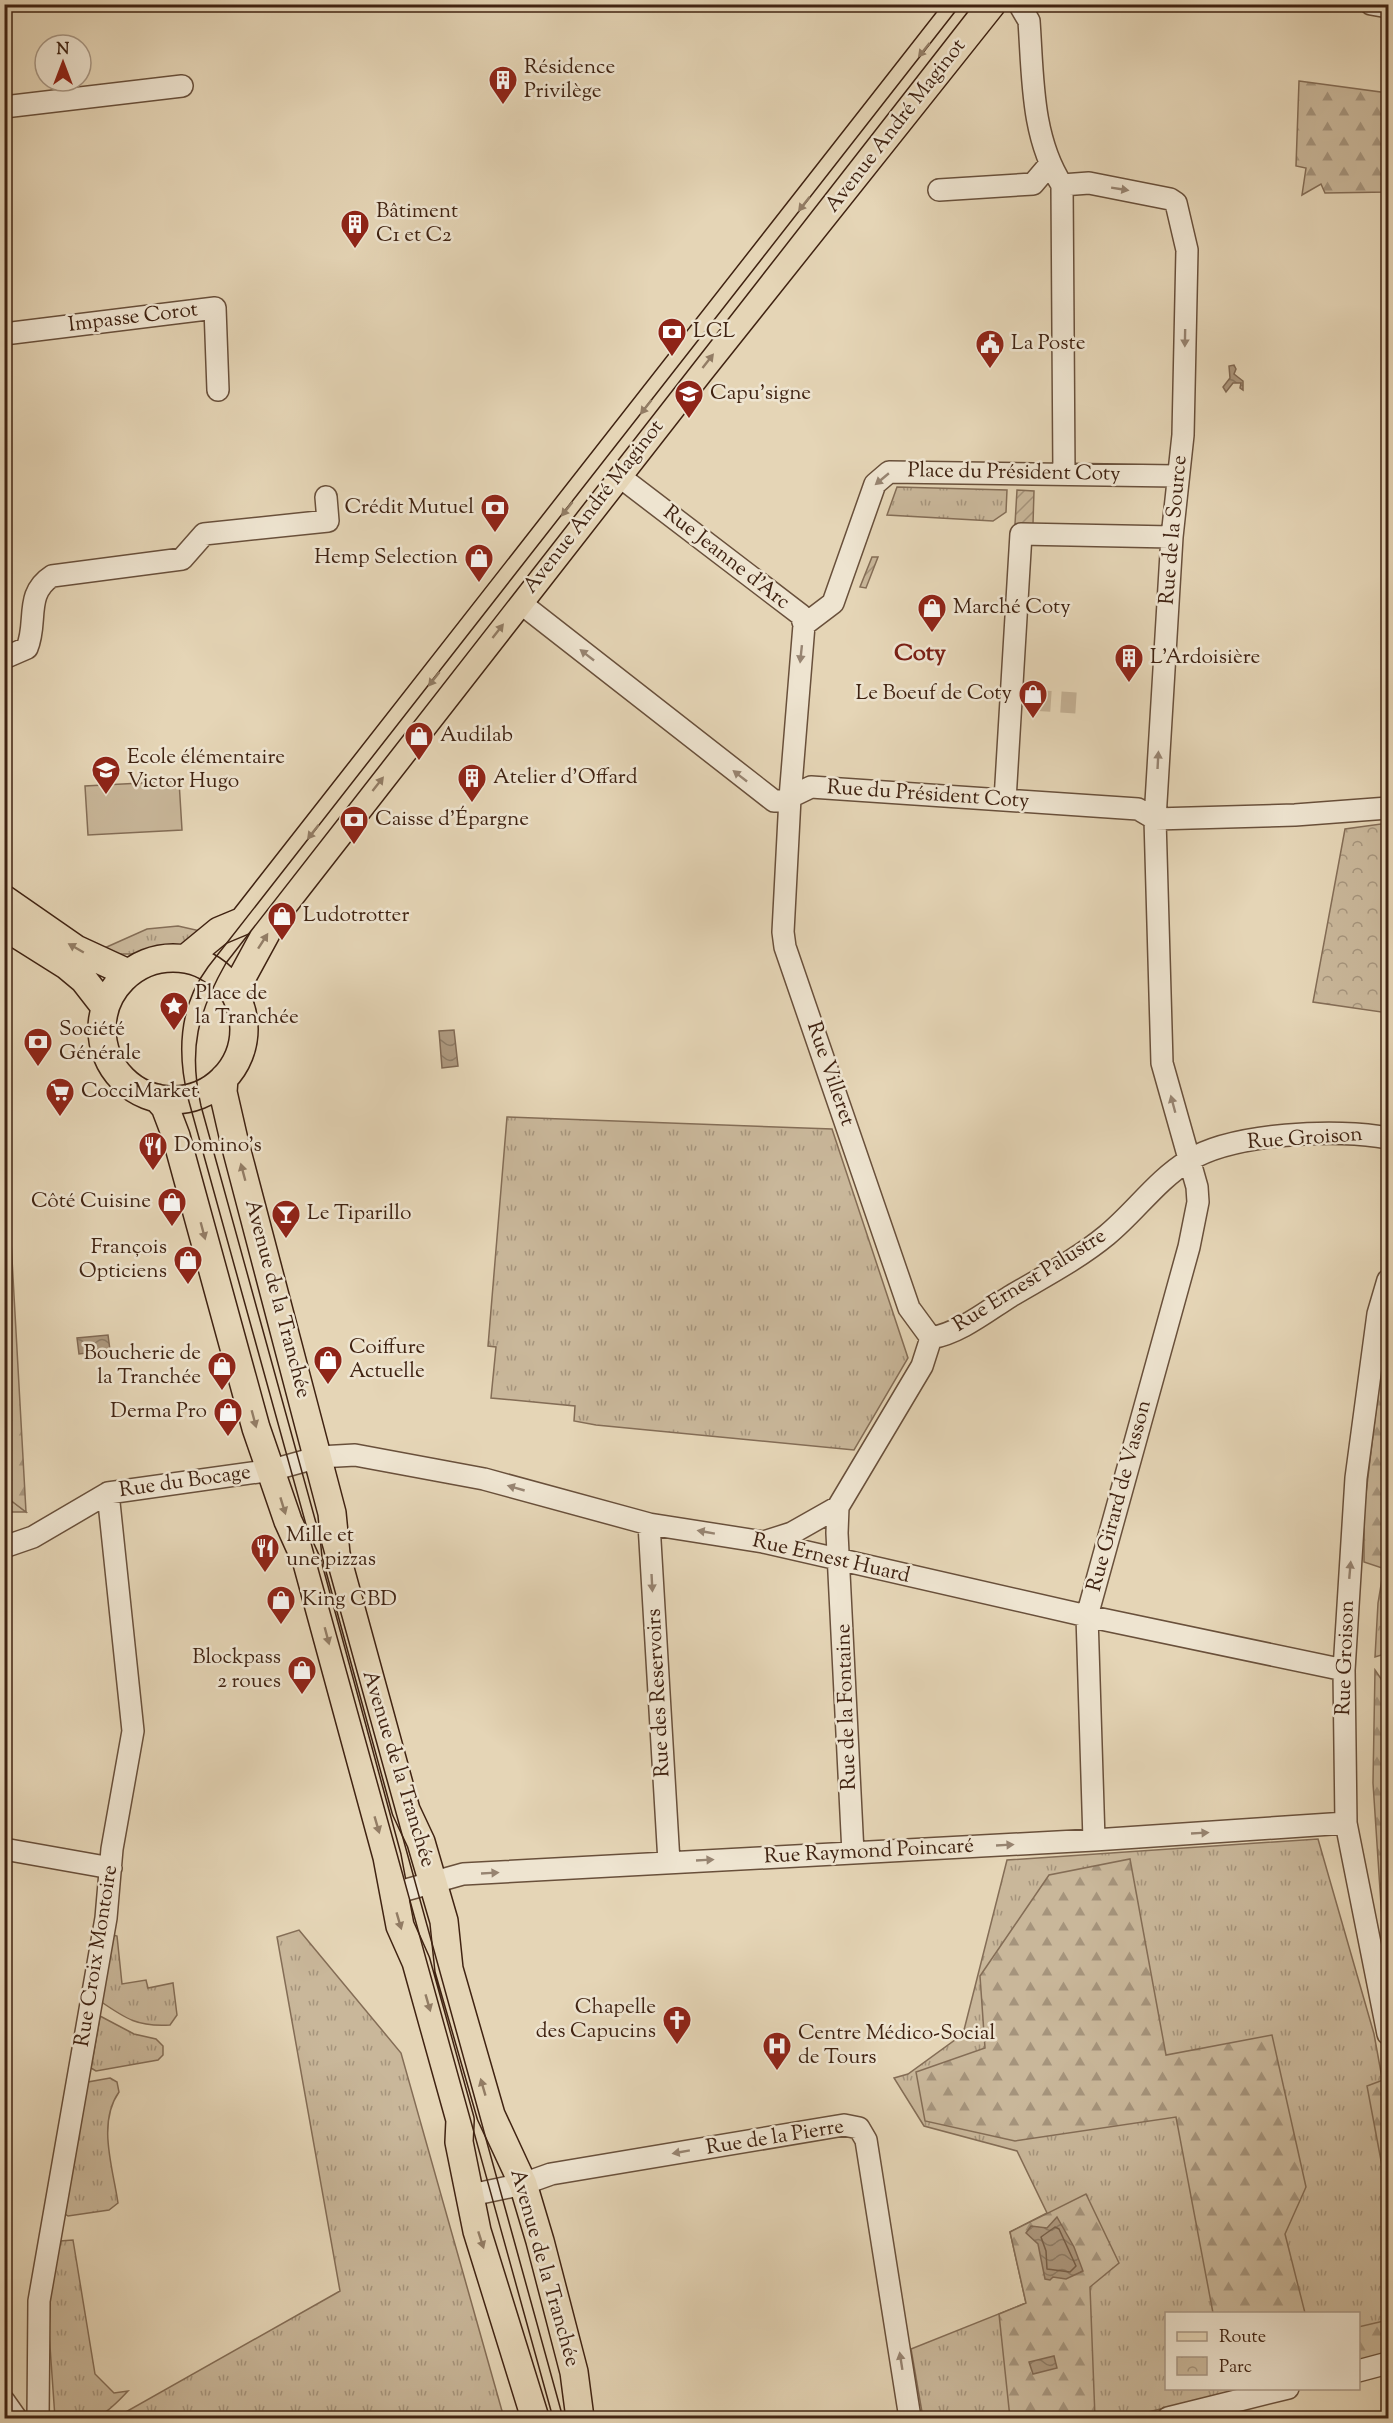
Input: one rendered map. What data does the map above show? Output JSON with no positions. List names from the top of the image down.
{
  "streets": {
    "main road": ["Avenue André Maginot", "Avenue de la Tranchée"],
    "street": [
      "Impasse Corot",
      "Place du Président Coty",
      "Rue de la Source",
      "Rue Jeanne d'Arc",
      "Rue du Président Coty",
      "Rue Villeret",
      "Rue Groison",
      "Rue Ernest Palustre",
      "Rue du Bocage",
      "Rue Girard de Vasson",
      "Rue Ernest Huard",
      "Rue des Reservoirs",
      "Rue de la Fontaine",
      "Rue Raymond Poincaré",
      "Rue Croix Montoire",
      "Rue de la Pierre"
    ]
  },
  "crossings": [
    ["Avenue André Maginot", "Rue Jeanne d'Arc"],
    ["Avenue André Maginot", "Avenue de la Tranchée"],
    ["Place du Président Coty", "Rue de la Source"],
    ["Place du Président Coty", "Rue Jeanne d'Arc"],
    ["Rue de la Source", "Rue du Président Coty"],
    ["Rue de la Source", "Rue Groison"],
    ["Rue de la Source", "Rue Ernest Palustre"],
    ["Rue de la Source", "Rue Girard de Vasson"],
    ["Rue Jeanne d'Arc", "Rue du Président Coty"],
    ["Rue Jeanne d'Arc", "Rue Villeret"],
    ["Rue du Président Coty", "Rue Villeret"],
    ["Rue Villeret", "Rue Ernest Palustre"],
    ["Rue Groison", "Rue Ernest Palustre"],
    ["Rue Groison", "Rue Girard de Vasson"],
    ["Rue Groison", "Rue Ernest Huard"],
    ["Rue Groison", "Rue Raymond Poincaré"],
    ["Rue Ernest Palustre", "Rue Girard de Vasson"],
    ["Rue Ernest Palustre", "Rue Ernest Huard"],
    ["Rue Ernest Palustre", "Rue de la Fontaine"],
    ["Avenue de la Tranchée", "Rue du Bocage"],
    ["Avenue de la Tranchée", "Rue Ernest Huard"],
    ["Avenue de la Tranchée", "Rue Raymond Poincaré"],
    ["Avenue de la Tranchée", "Rue de la Pierre"],
    ["Rue du Bocage", "Rue Ernest Huard"],
    ["Rue du Bocage", "Rue Croix Montoire"],
    ["Rue Girard de Vasson", "Rue Ernest Huard"],
    ["Rue Girard de Vasson", "Rue Raymond Poincaré"],
    ["Rue Ernest Huard", "Rue des Reservoirs"],
    ["Rue Ernest Huard", "Rue de la Fontaine"],
    ["Rue des Reservoirs", "Rue Raymond Poincaré"],
    ["Rue de la Fontaine", "Rue Raymond Poincaré"]
  ],
  "one_way": [
    "Place du Président Coty",
    "Rue Jeanne d'Arc",
    "Rue Groison",
    "Rue Ernest Huard",
    "Rue des Reservoirs",
    "Rue Raymond Poincaré"
  ],
  "districts": ["Coty"],
  "places": {
    "building": [
      "Résidence Privilège",
      "Bâtiment C1 et C2",
      "L'Ardoisière",
      "Atelier d’Offard"
    ],
    "bank": [
      "LCL",
      "Crédit Mutuel",
      "Caisse d'Épargne",
      "Société Générale"
    ],
    "public building": ["La Poste"],
    "school or university": ["Capu'signe", "Ecole élémentaire Victor Hugo"],
    "shop": [
      "Hemp Selection",
      "Marché Coty",
      "Le Boeuf de Coty",
      "Audilab",
      "Ludotrotter",
      "Côté Cuisine",
      "François Opticiens",
      "Coiffure Actuelle",
      "Boucherie de la Tranchée",
      "Derma Pro",
      "King CBD",
      "Blockpass 2 roues"
    ],
    "place": ["Place de la Tranchée"],
    "supermarket": ["CocciMarket"],
    "restaurant": ["Domino's", "Mille et une pizzas"],
    "bar": ["Le Tiparillo"],
    "church": ["Chapelle des Capucins"],
    "hospital": ["Centre Médico-Social de Tours"]
  },
  "legend": ["Route", "Parc"],
  "north": "top"
}
